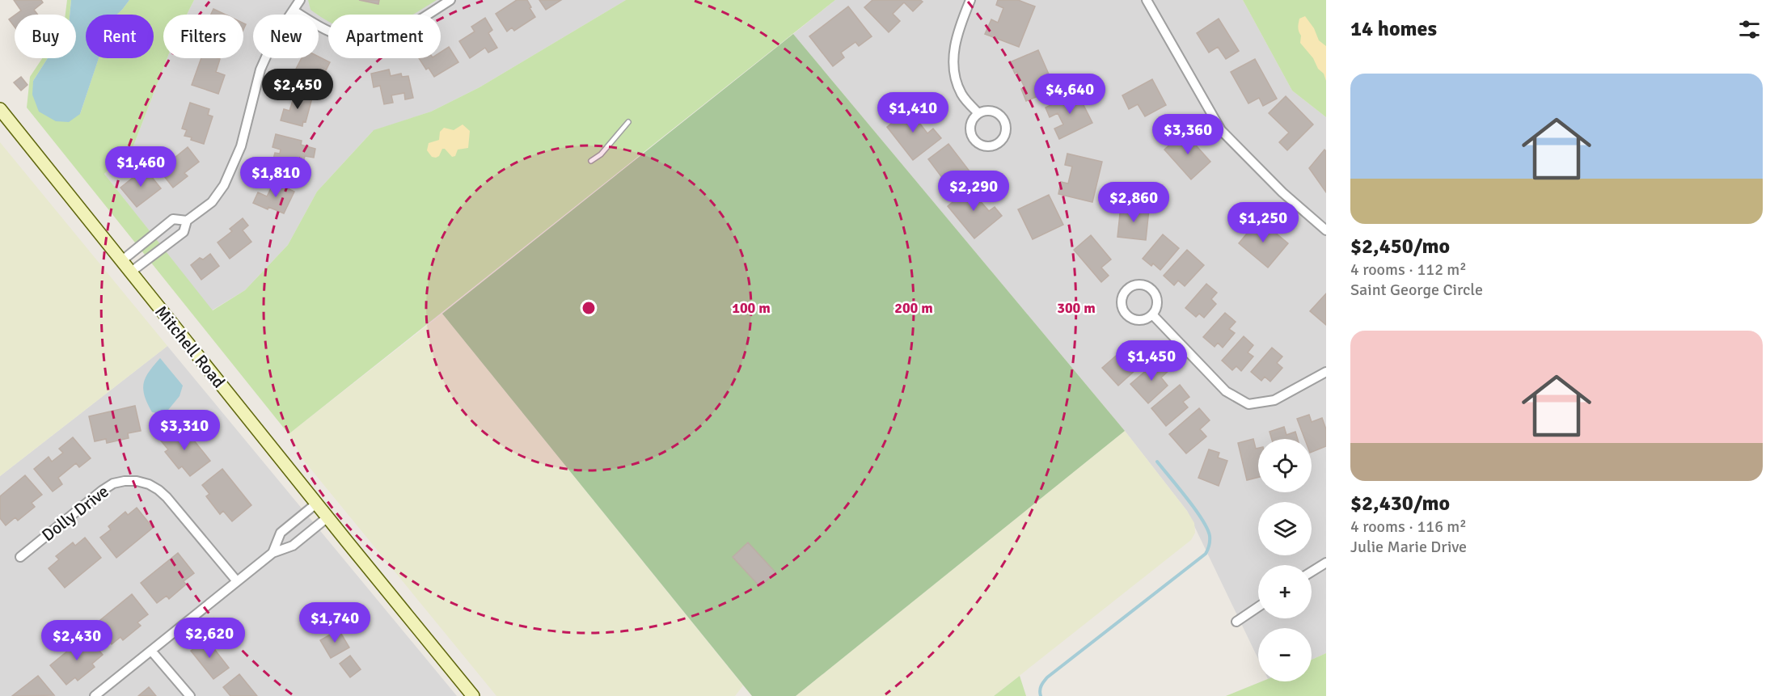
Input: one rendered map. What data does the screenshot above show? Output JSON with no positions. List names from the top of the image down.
{
  "streets": {
    "street": ["Mitchell Road", "Dolly Drive"]
  },
  "page": {
    "heading": "14 homes",
    "chip": [
      "Buy",
      "Rent",
      "Filters",
      "New",
      "Apartment"
    ],
    "list": [
      {
        "name": "$2,450/mo",
        "note": "4 rooms · 112 m² · Saint George Circle"
      },
      {
        "name": "$2,430/mo",
        "note": "4 rooms · 116 m² · Julie Marie Drive"
      }
    ],
    "price": [
      "$2,450",
      "$4,640",
      "$1,410",
      "$3,360",
      "$1,460",
      "$1,810",
      "$2,290",
      "$2,860",
      "$1,250",
      "$1,450",
      "$3,310",
      "$1,740",
      "$2,620",
      "$2,430"
    ],
    "map_buttons": ["+", "−"]
  },
  "rings": ["100 m", "200 m", "300 m"]
}
